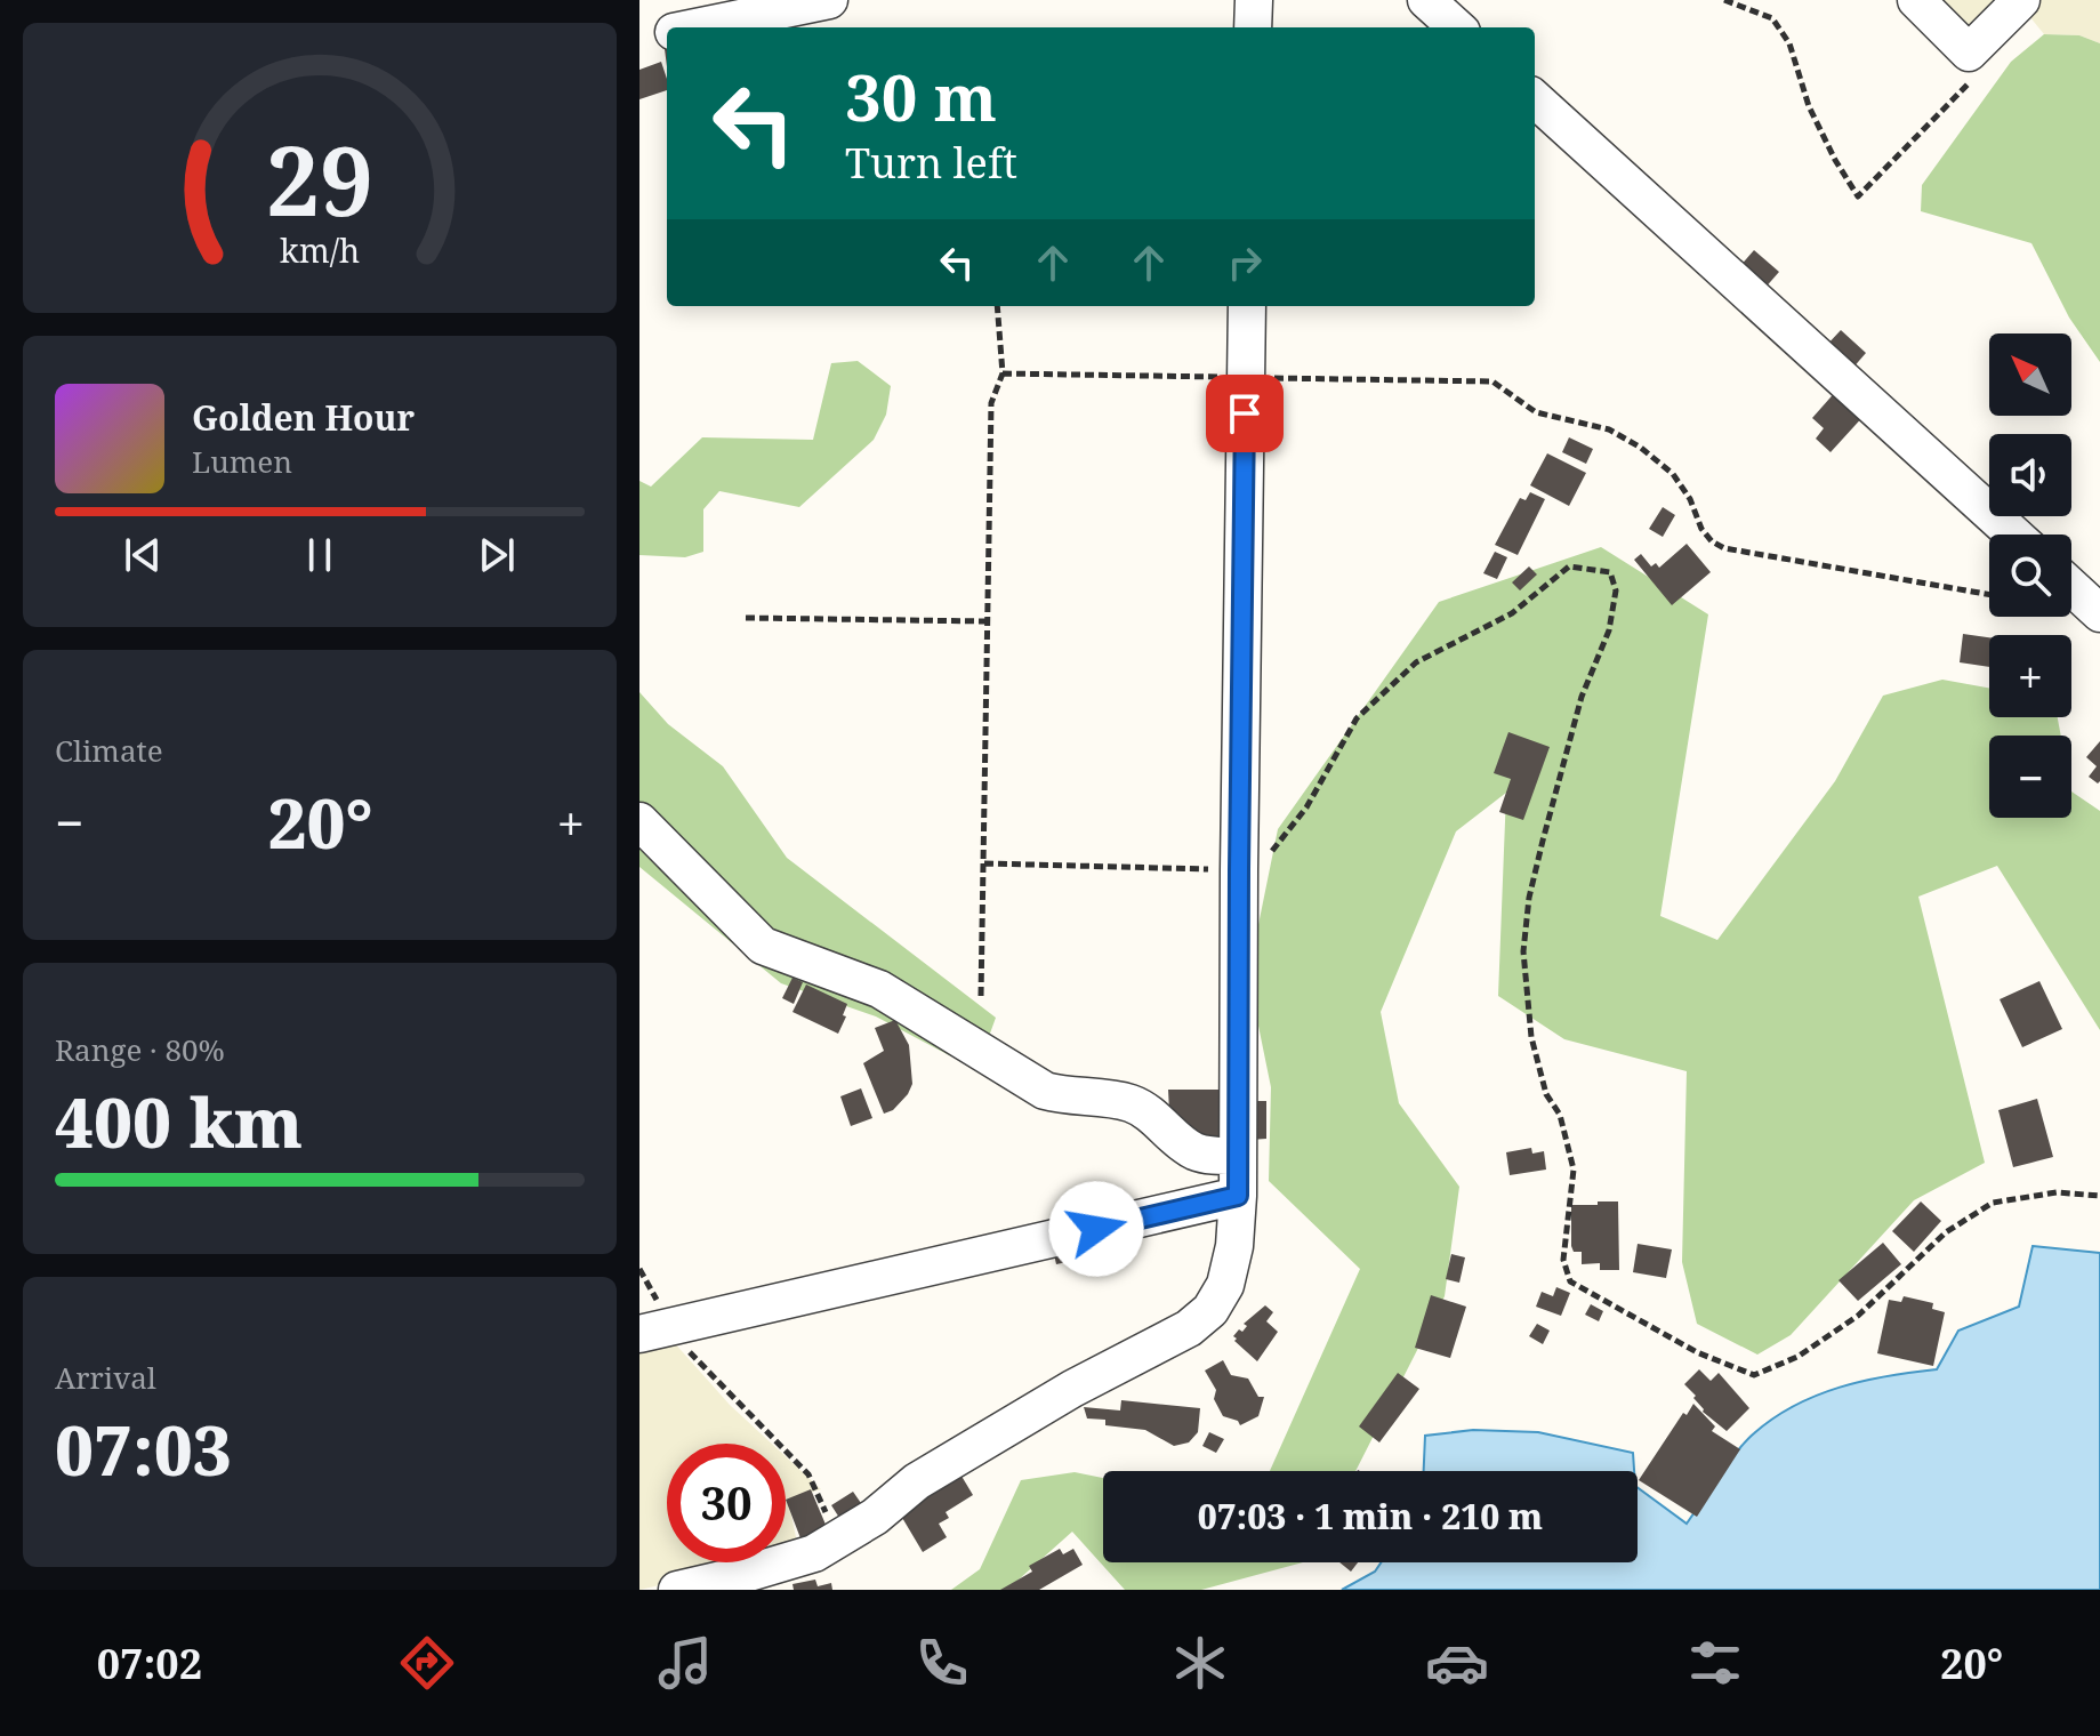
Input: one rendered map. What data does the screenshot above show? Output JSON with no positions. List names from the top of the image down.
{
  "north": "top left",
  "page": {
    "turn": ["30 m", "Turn left"],
    "map_buttons": ["+", "−"],
    "song": ["Golden Hour", "Lumen"],
    "tile": [
      "Climate",
      ["Range · 80%", "400 km"],
      ["Arrival", "07:03"]
    ],
    "heat": ["−", "20°", "+"],
    "limit": "30",
    "trip": "07:03 · 1 min · 210 m",
    "tabs": ["07:02", "20°"],
    "gauge": ["29", "km/h"]
  }
}
